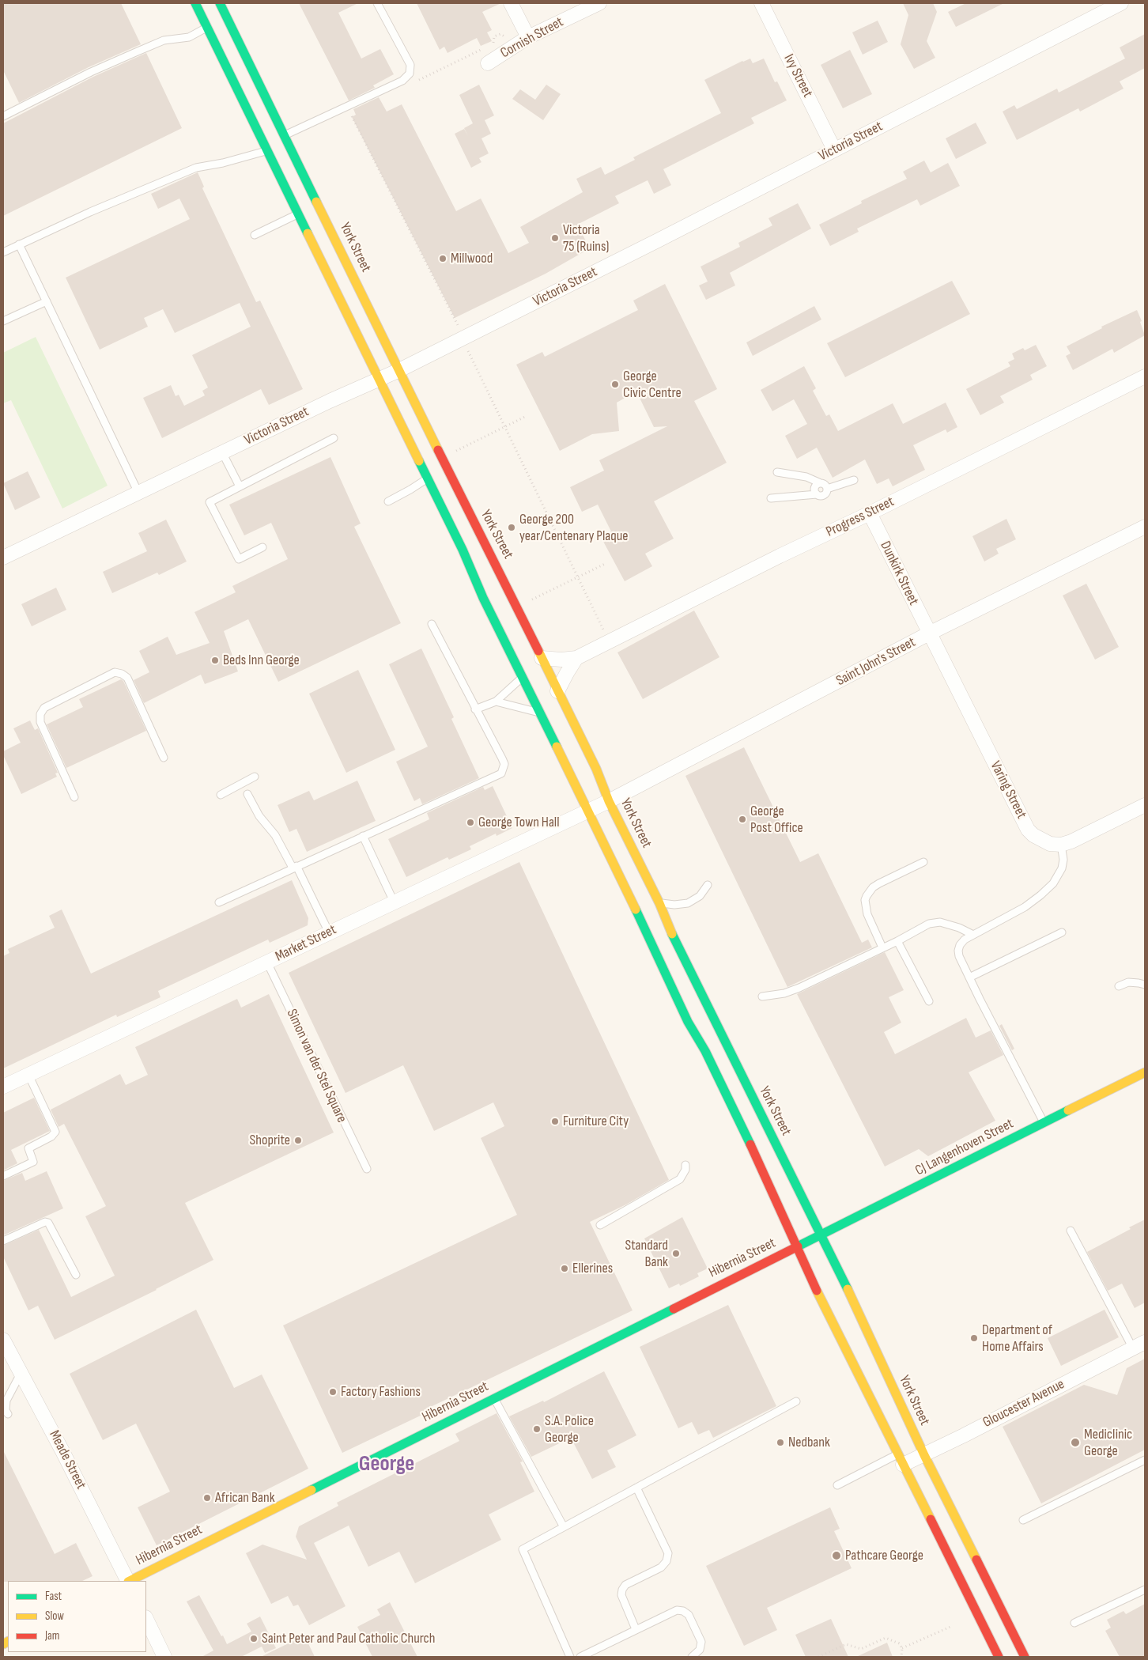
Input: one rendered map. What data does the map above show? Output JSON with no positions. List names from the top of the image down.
{
  "streets": {
    "main road": ["York Street", "CJ Langenhoven Street", "Hibernia Street"],
    "street": [
      "Cornish Street",
      "Ivy Street",
      "Victoria Street",
      "Progress Street",
      "Dunkirk Street",
      "Saint John's Street",
      "Varing Street",
      "Market Street",
      "Gloucester Avenue",
      "Meade Street"
    ],
    "lane": ["Simon van der Stel Square"]
  },
  "crossings": [
    ["Ivy Street", "Victoria Street"],
    ["Victoria Street", "York Street"],
    ["York Street", "Progress Street"],
    ["York Street", "Saint John's Street"],
    ["York Street", "Market Street"],
    ["York Street", "CJ Langenhoven Street"],
    ["York Street", "Gloucester Avenue"],
    ["Progress Street", "Dunkirk Street"],
    ["Dunkirk Street", "Saint John's Street"],
    ["Dunkirk Street", "Varing Street"],
    ["Saint John's Street", "Varing Street"],
    ["Saint John's Street", "Market Street"],
    ["Market Street", "Simon van der Stel Square"],
    ["CJ Langenhoven Street", "Hibernia Street"]
  ],
  "districts": ["George"],
  "places": [
    "Victoria 75 (Ruins)",
    "Millwood",
    "George Civic Centre",
    "George 200 year/Centenary Plaque",
    "Beds Inn George",
    "George Post Office",
    "George Town Hall",
    "Furniture City",
    "Shoprite",
    "Standard Bank",
    "Ellerines",
    "Department of Home Affairs",
    "Factory Fashions",
    "S.A. Police George",
    "Nedbank",
    "Mediclinic George",
    "African Bank",
    "Pathcare George",
    "Saint Peter and Paul Catholic Church"
  ],
  "legend": ["Fast", "Slow", "Jam"]
}
